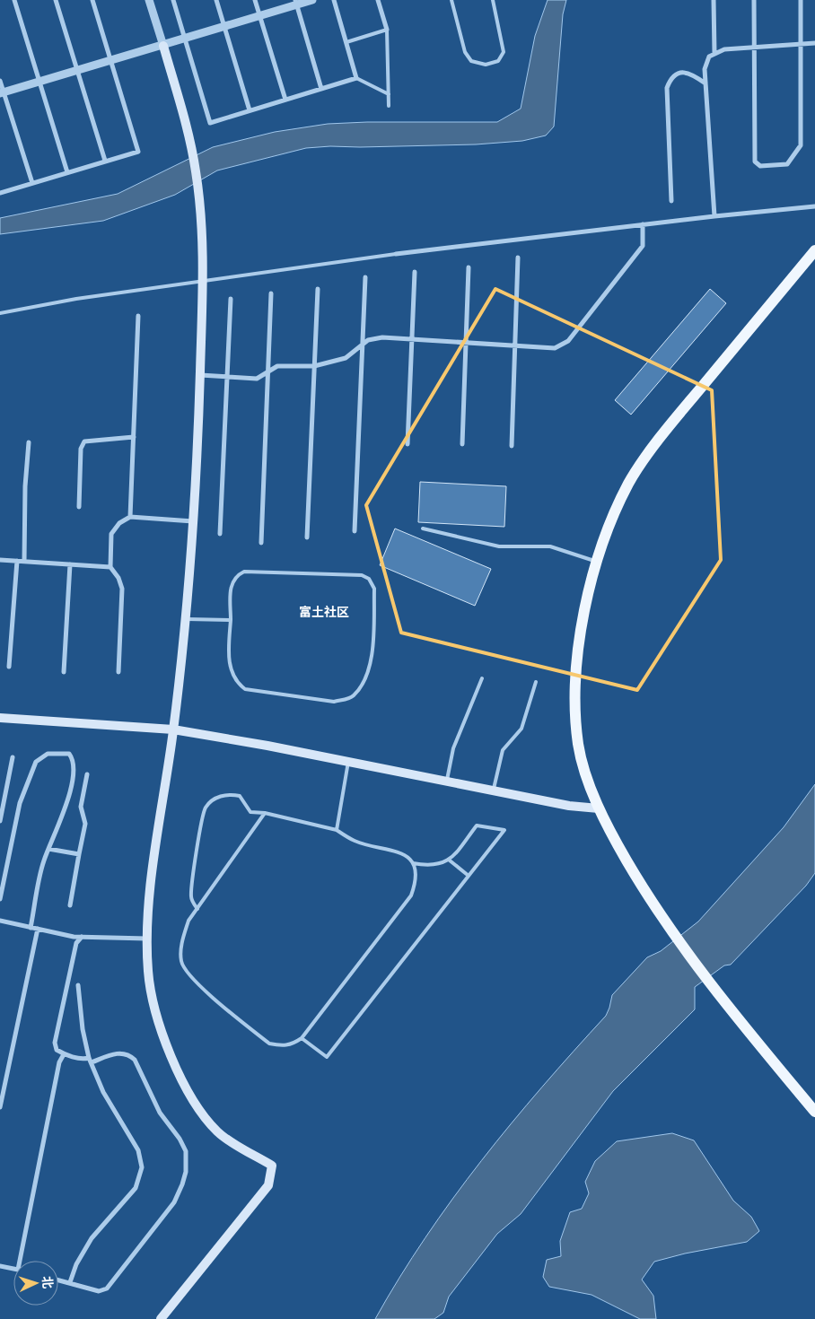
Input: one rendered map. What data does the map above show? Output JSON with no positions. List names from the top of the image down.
{
  "districts": ["富土社区"],
  "north": "right"
}
